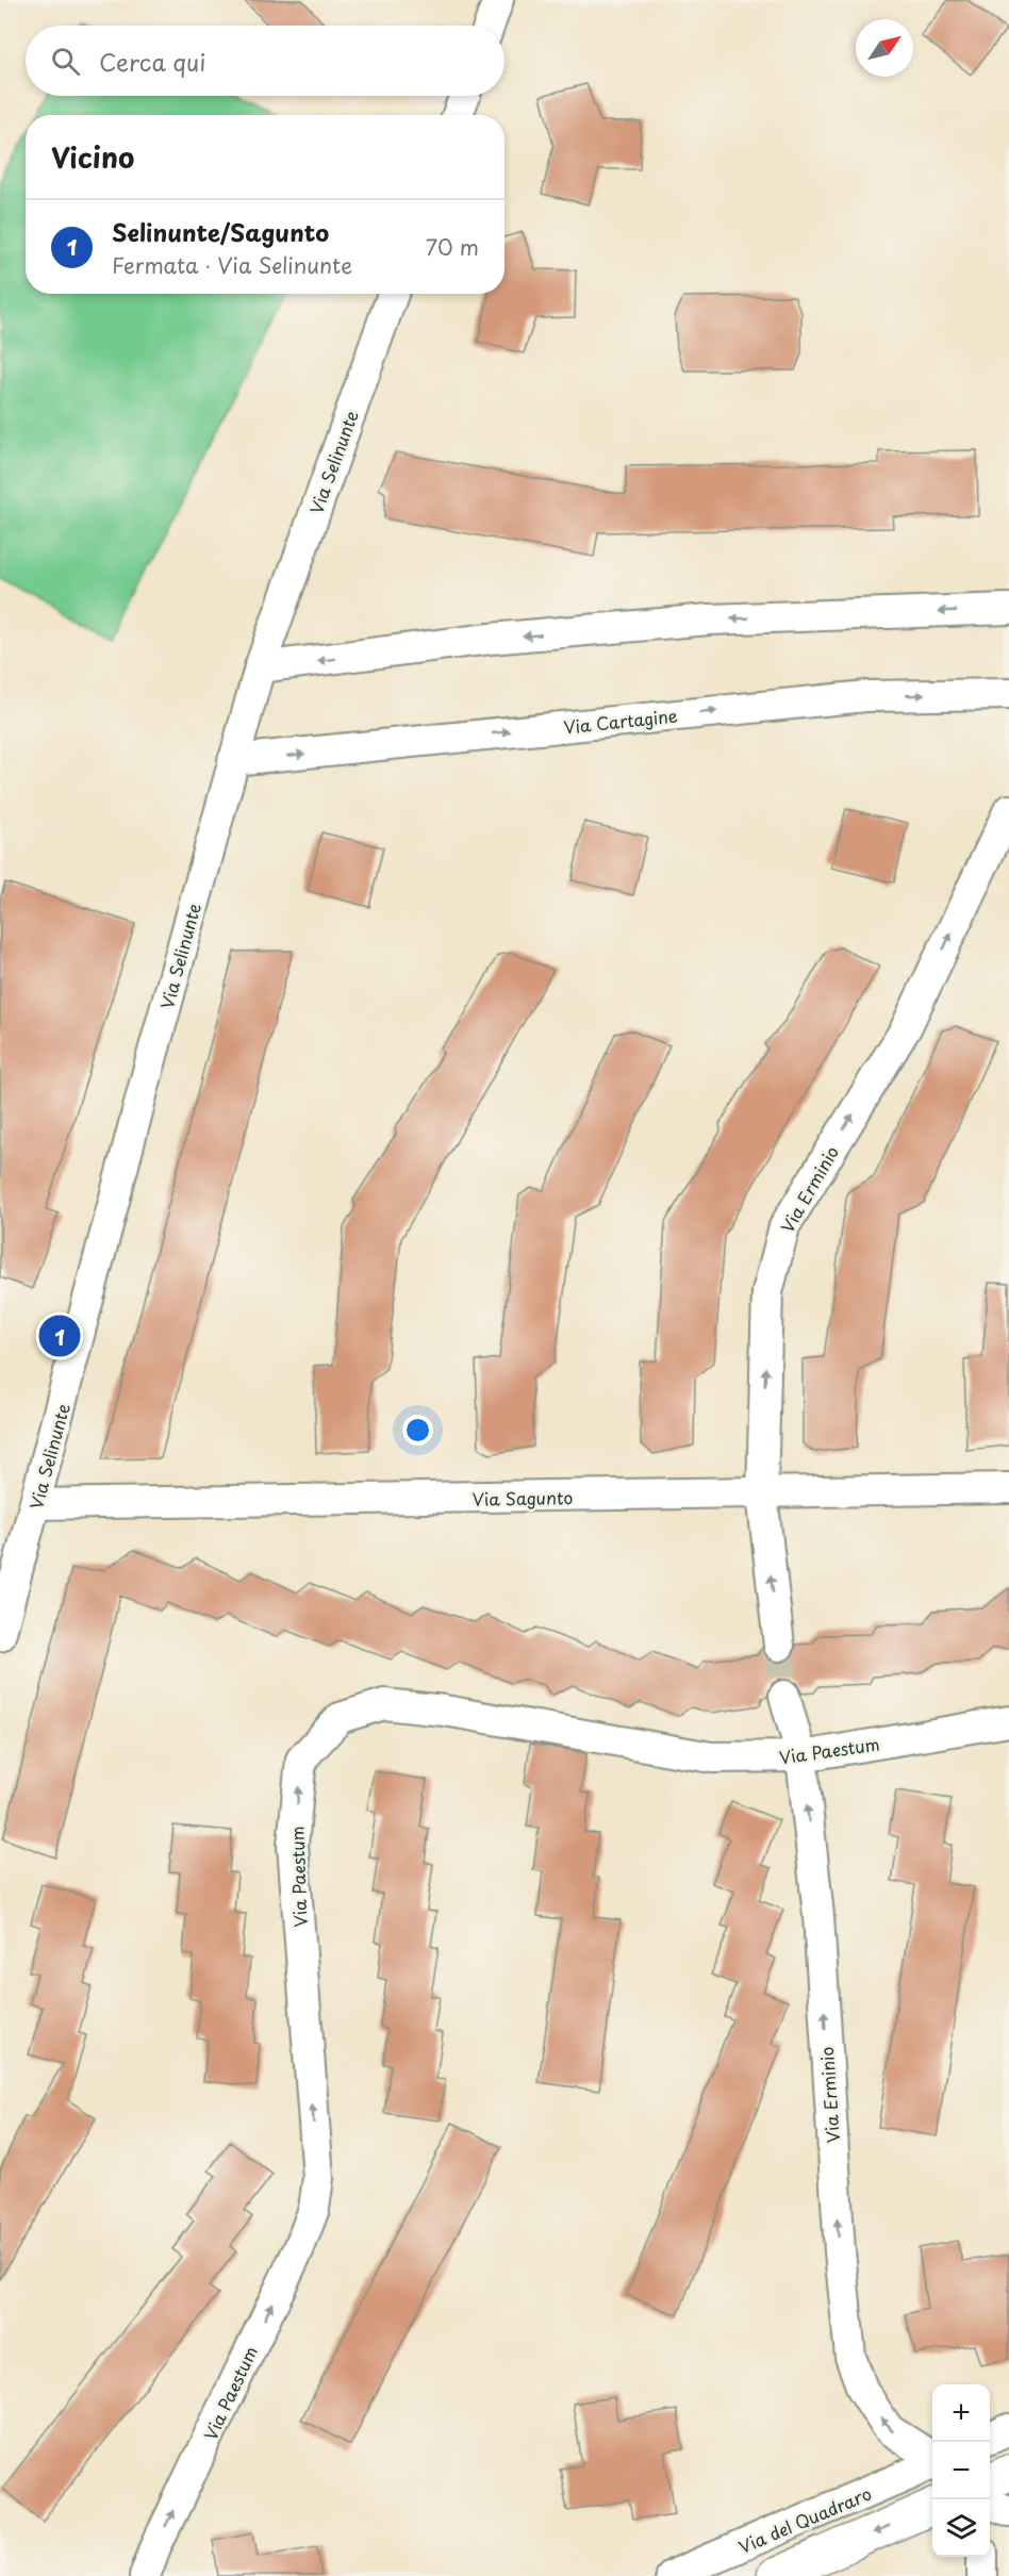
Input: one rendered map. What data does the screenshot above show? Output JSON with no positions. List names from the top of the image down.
{
  "streets": {
    "street": [
      "Via Selinunte",
      "Via Cartagine",
      "Via Erminio",
      "Via Sagunto",
      "Via Paestum",
      "Via del Quadraro"
    ]
  },
  "crossings": [
    ["Via Selinunte", "Via Cartagine"],
    ["Via Selinunte", "Via Sagunto"],
    ["Via Erminio", "Via Sagunto"],
    ["Via Erminio", "Via Paestum"]
  ],
  "one_way": ["Via Erminio"],
  "north": "top right",
  "page": {
    "search": "Cerca qui",
    "heading": "Vicino",
    "list": [
      {
        "mark": "1",
        "name": "Selinunte/Sagunto",
        "note": "Fermata · Via Selinunte",
        "value": "70 m"
      }
    ],
    "pins": "1",
    "map_buttons": ["+", "−"]
  }
}
